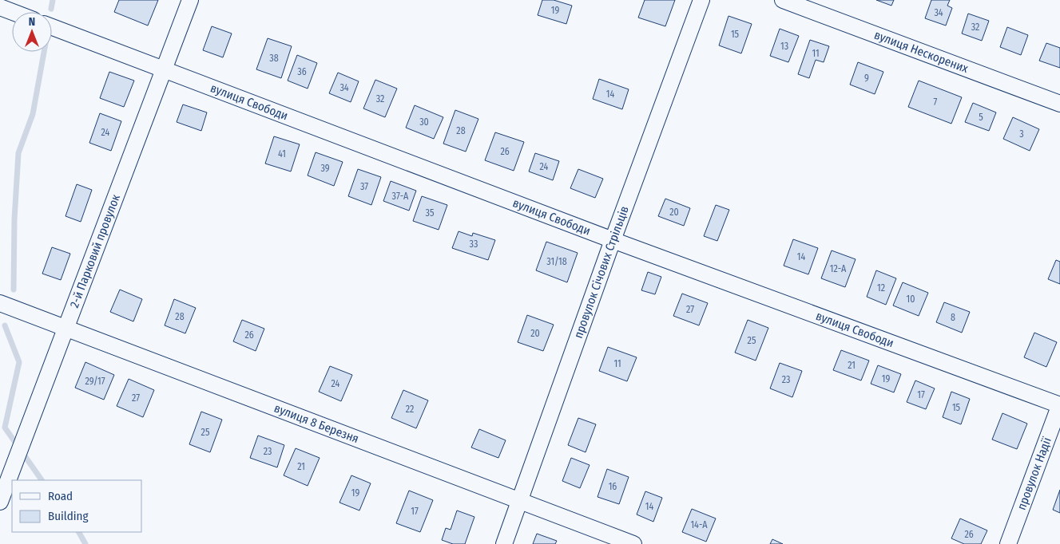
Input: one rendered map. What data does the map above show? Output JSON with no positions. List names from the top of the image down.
{
  "streets": {
    "street": [
      "вулиця Нескорених",
      "вулиця Свободи",
      "2-й Парковий провулок",
      "провулок Січових Стрільців",
      "вулиця 8 Березня",
      "провулок Надії"
    ]
  },
  "crossings": [
    ["вулиця Свободи", "2-й Парковий провулок"],
    ["вулиця Свободи", "провулок Січових Стрільців"],
    ["вулиця Свободи", "провулок Надії"],
    ["2-й Парковий провулок", "вулиця 8 Березня"],
    ["провулок Січових Стрільців", "вулиця 8 Березня"]
  ],
  "house_numbers": [
    "19",
    "34",
    "32",
    "15",
    "13",
    "11",
    "38",
    "36",
    "9",
    "34",
    "14",
    "32",
    "7",
    "5",
    "30",
    "28",
    "24",
    "3",
    "26",
    "41",
    "24",
    "39",
    "37",
    "37-А",
    "20",
    "35",
    "33",
    "14",
    "31/18",
    "12-А",
    "12",
    "10",
    "27",
    "28",
    "8",
    "20",
    "26",
    "25",
    "11",
    "21",
    "19",
    "23",
    "29/17",
    "24",
    "17",
    "27",
    "15",
    "22",
    "25",
    "23",
    "21",
    "16",
    "19",
    "14",
    "17",
    "14-А",
    "26"
  ],
  "legend": ["Road", "Building"],
  "north": "top"
}
